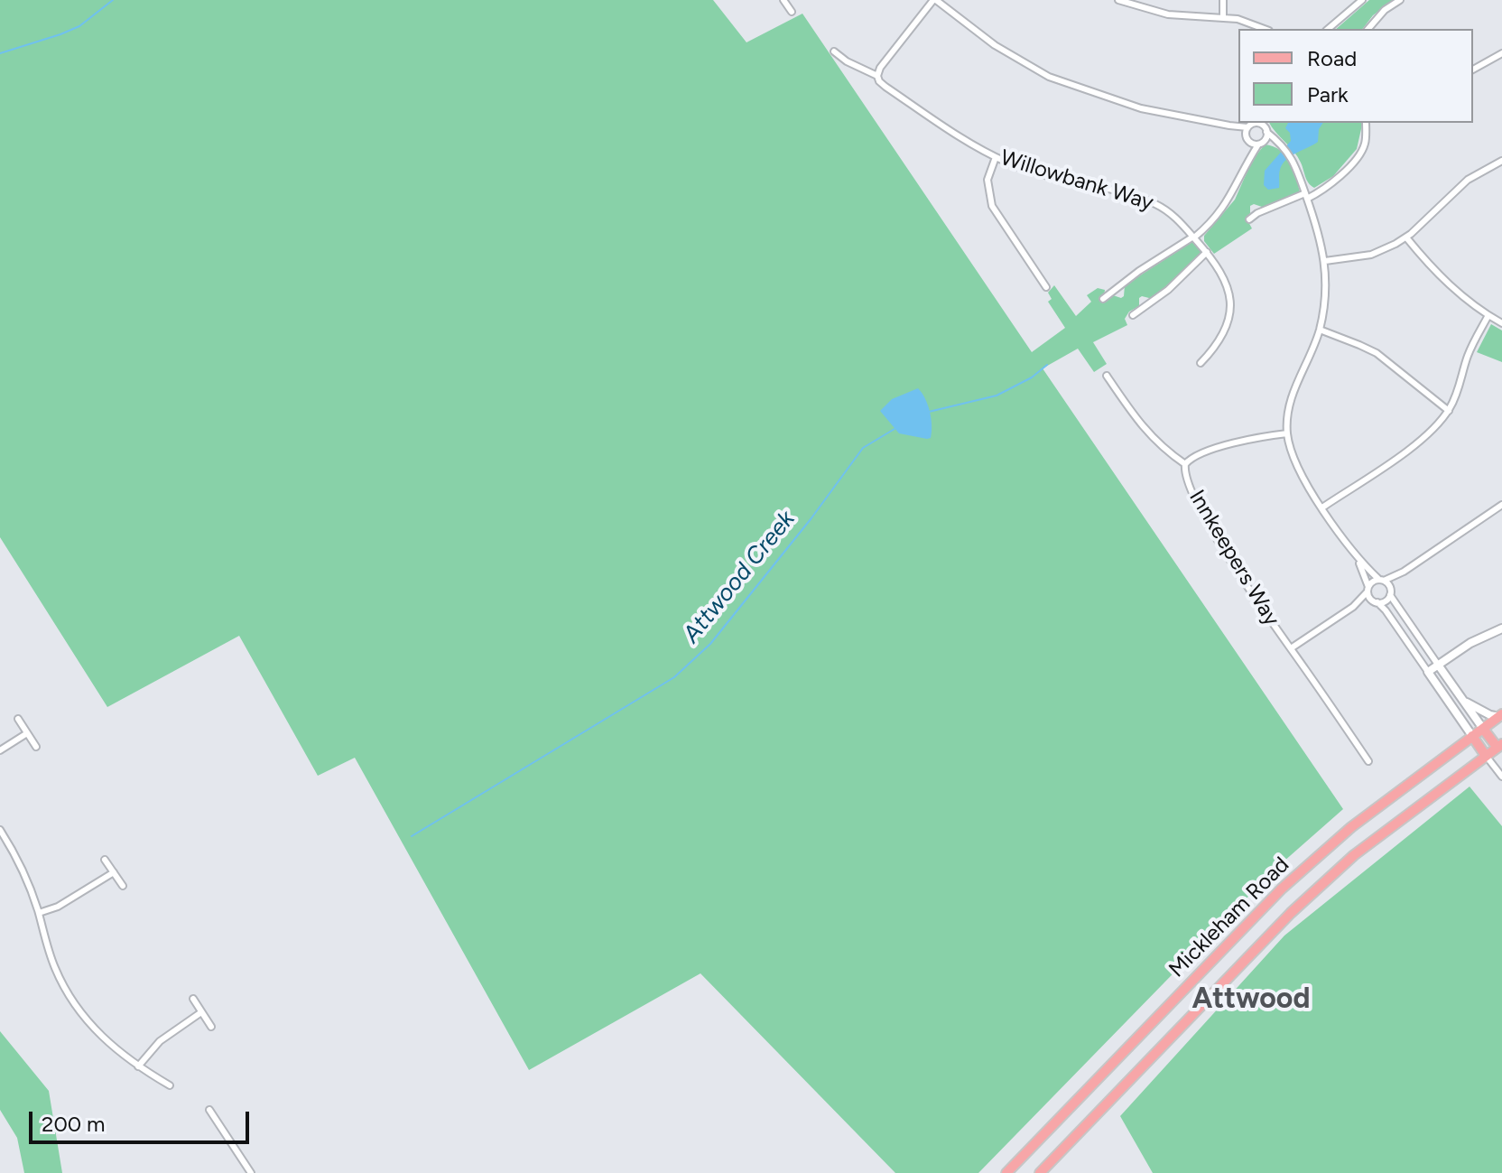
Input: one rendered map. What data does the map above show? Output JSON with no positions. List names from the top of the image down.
{
  "streets": {
    "main road": ["Mickleham Road"],
    "street": ["Willowbank Way", "Innkeepers Way"]
  },
  "districts": ["Attwood"],
  "water": ["Attwood Creek"],
  "legend": ["Road", "Park"],
  "scale_bar": "200 m"
}
